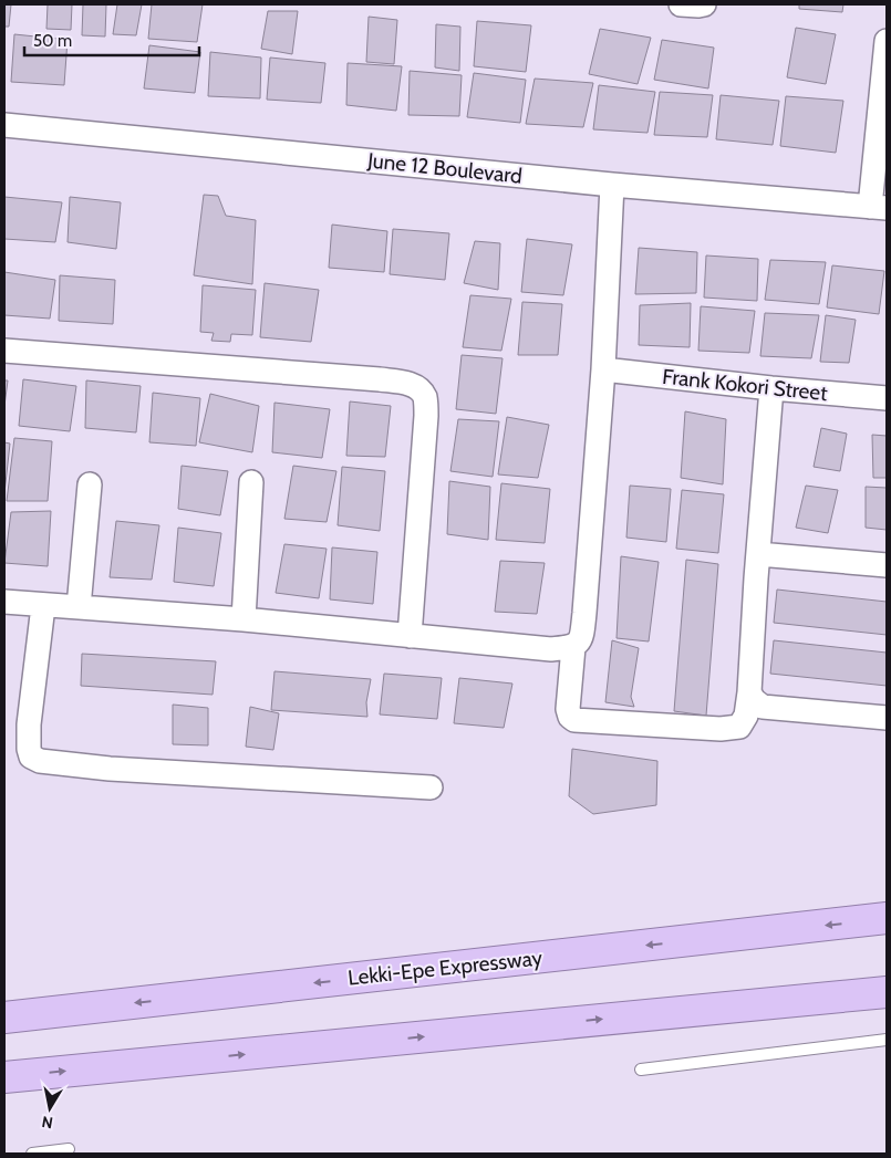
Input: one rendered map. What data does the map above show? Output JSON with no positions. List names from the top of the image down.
{
  "streets": {
    "highway": ["Lekki-Epe Expressway"],
    "street": ["June 12 Boulevard", "Frank Kokori Street"]
  },
  "scale_bar": "50 m",
  "north": "bottom"
}
